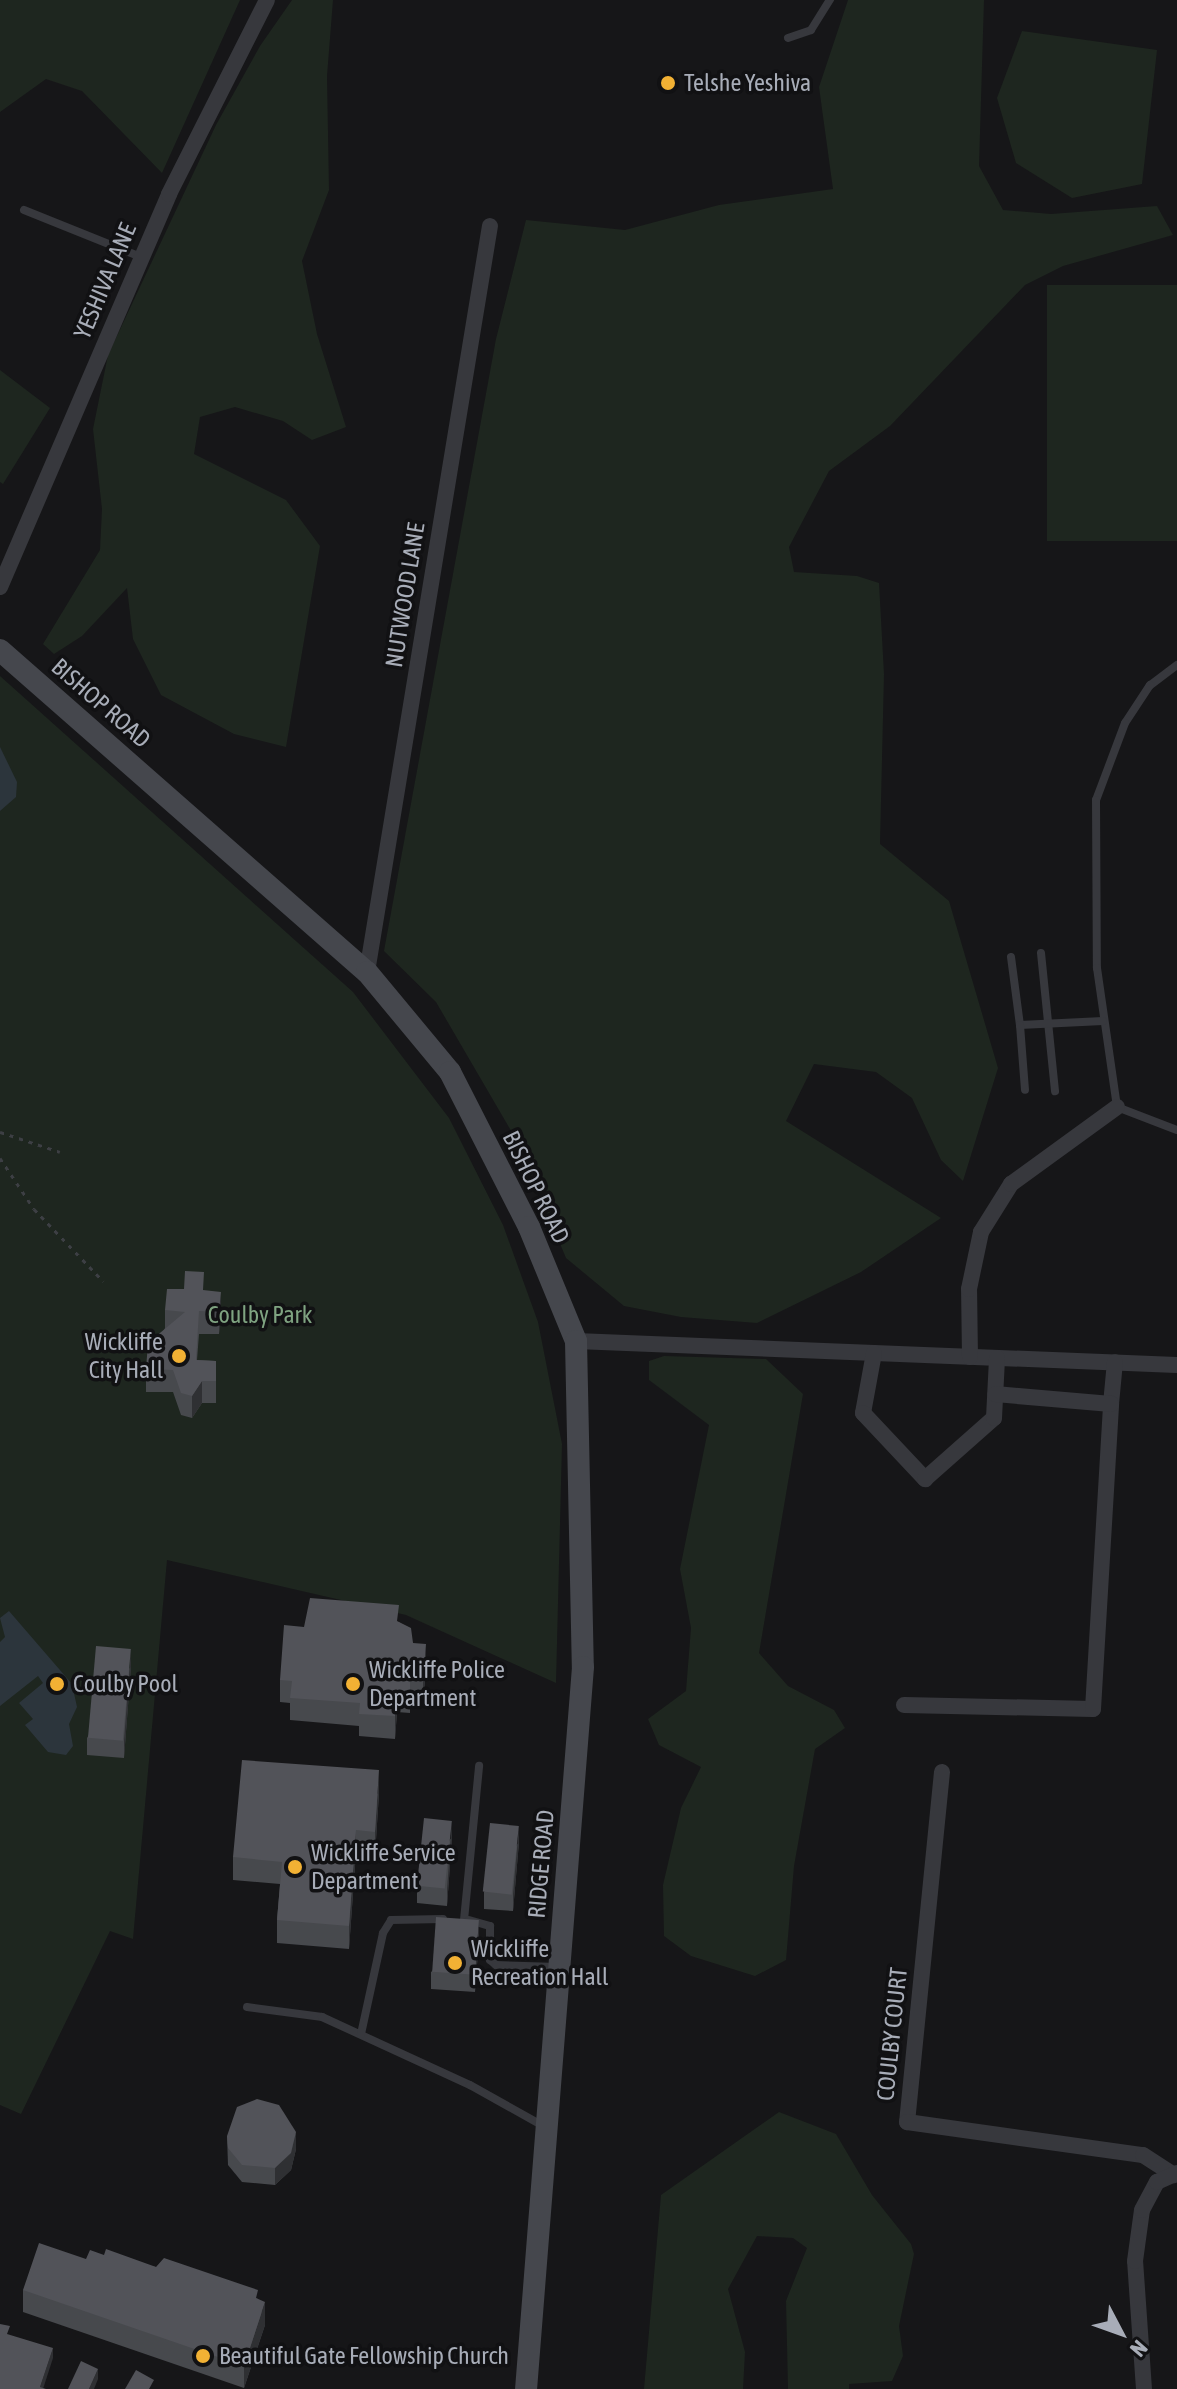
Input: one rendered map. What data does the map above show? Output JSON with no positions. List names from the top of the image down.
{
  "streets": {
    "main road": ["BISHOP ROAD", "RIDGE ROAD"],
    "street": ["YESHIVA LANE", "NUTWOOD LANE", "COULBY COURT"]
  },
  "crossings": [
    ["NUTWOOD LANE", "BISHOP ROAD"],
    ["BISHOP ROAD", "RIDGE ROAD"]
  ],
  "parks": ["Coulby Park"],
  "places": [
    "Telshe Yeshiva",
    "Wickliffe City Hall",
    "Coulby Pool",
    "Wickliffe Police Department",
    "Wickliffe Service Department",
    "Wickliffe Recreation Hall",
    "Beautiful Gate Fellowship Church"
  ],
  "north": "bottom right"
}
